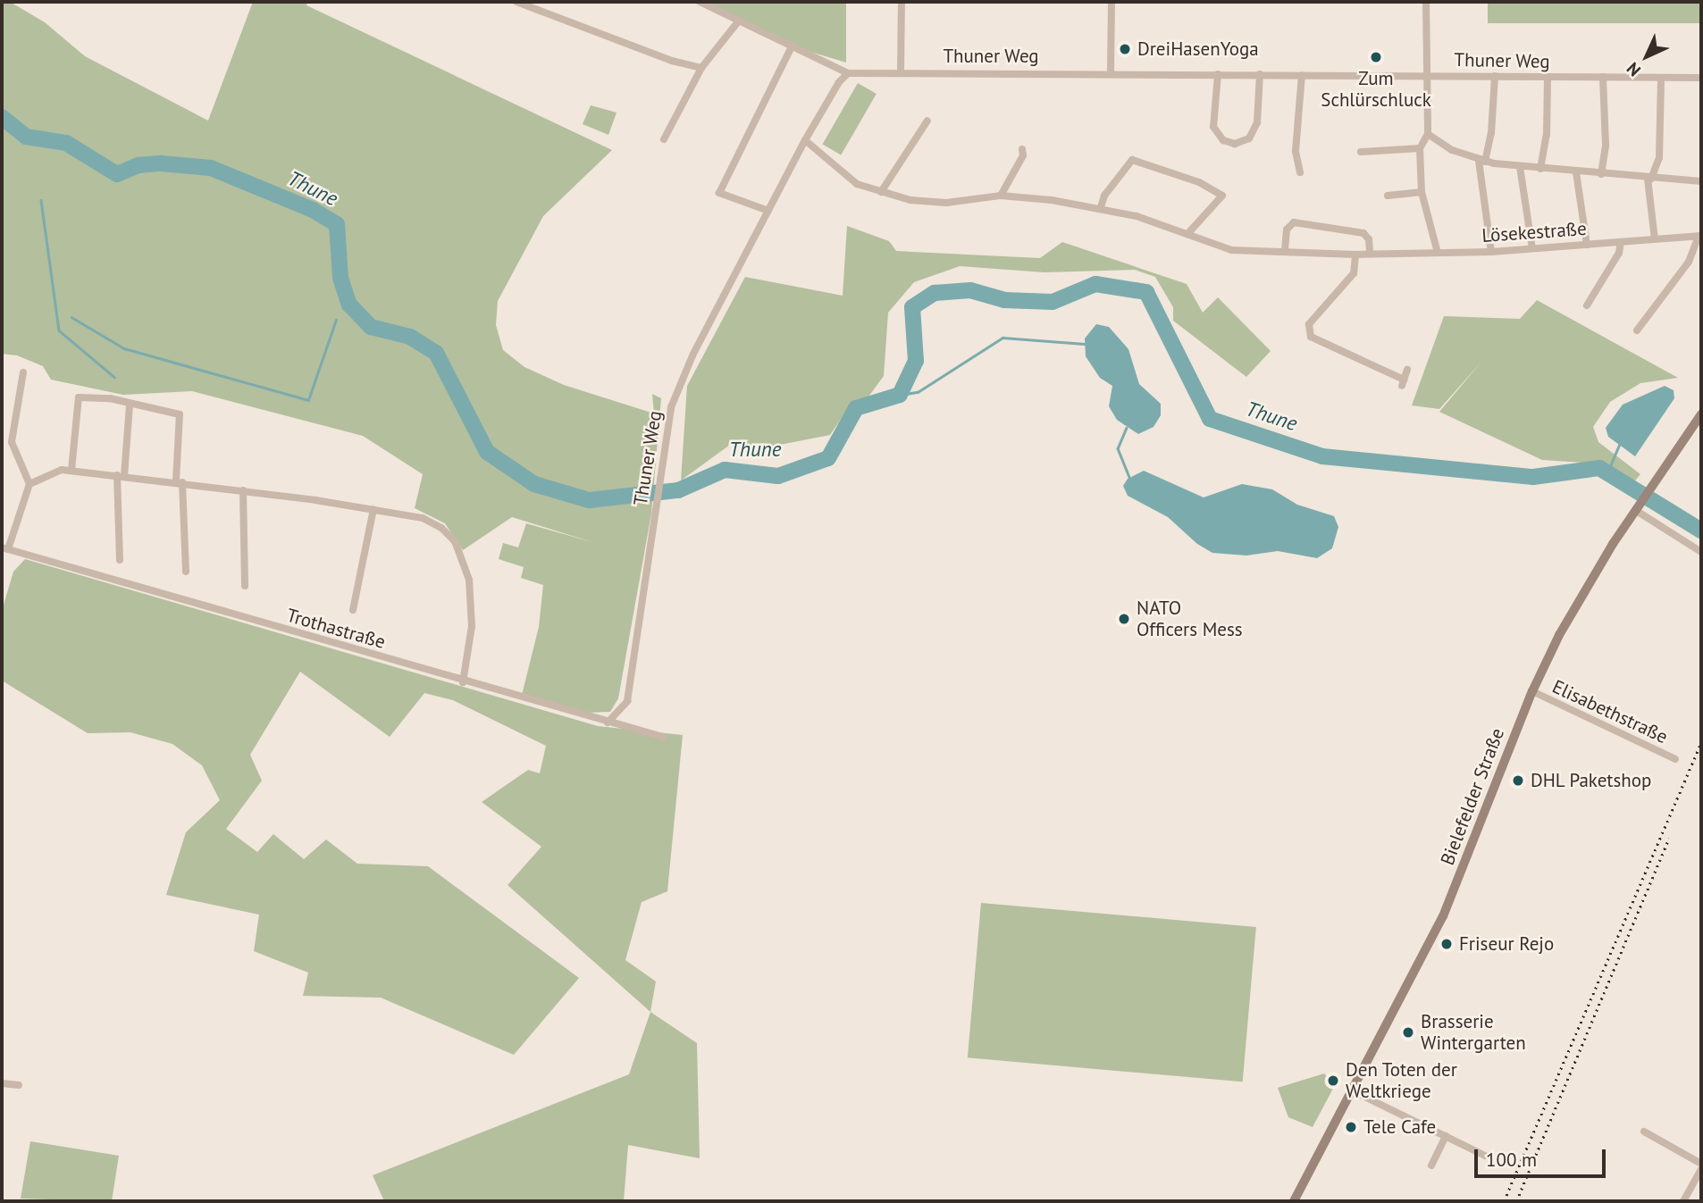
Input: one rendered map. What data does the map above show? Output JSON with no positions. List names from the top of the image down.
{
  "streets": {
    "main road": ["Bielefelder Straße"],
    "street": [
      "Thuner Weg",
      "Lösekestraße",
      "Trothastraße",
      "Elisabethstraße"
    ]
  },
  "crossings": [
    ["Thuner Weg", "Lösekestraße"],
    ["Thuner Weg", "Trothastraße"],
    ["Elisabethstraße", "Bielefelder Straße"]
  ],
  "water": ["Thune"],
  "places": [
    "DreiHasenYoga",
    "Zum Schlürschluck",
    "NATO Officers Mess",
    "DHL Paketshop",
    "Friseur Rejo",
    "Brasserie Wintergarten",
    "Den Toten der Weltkriege",
    "Tele Cafe"
  ],
  "scale_bar": "100 m",
  "north": "bottom left"
}
